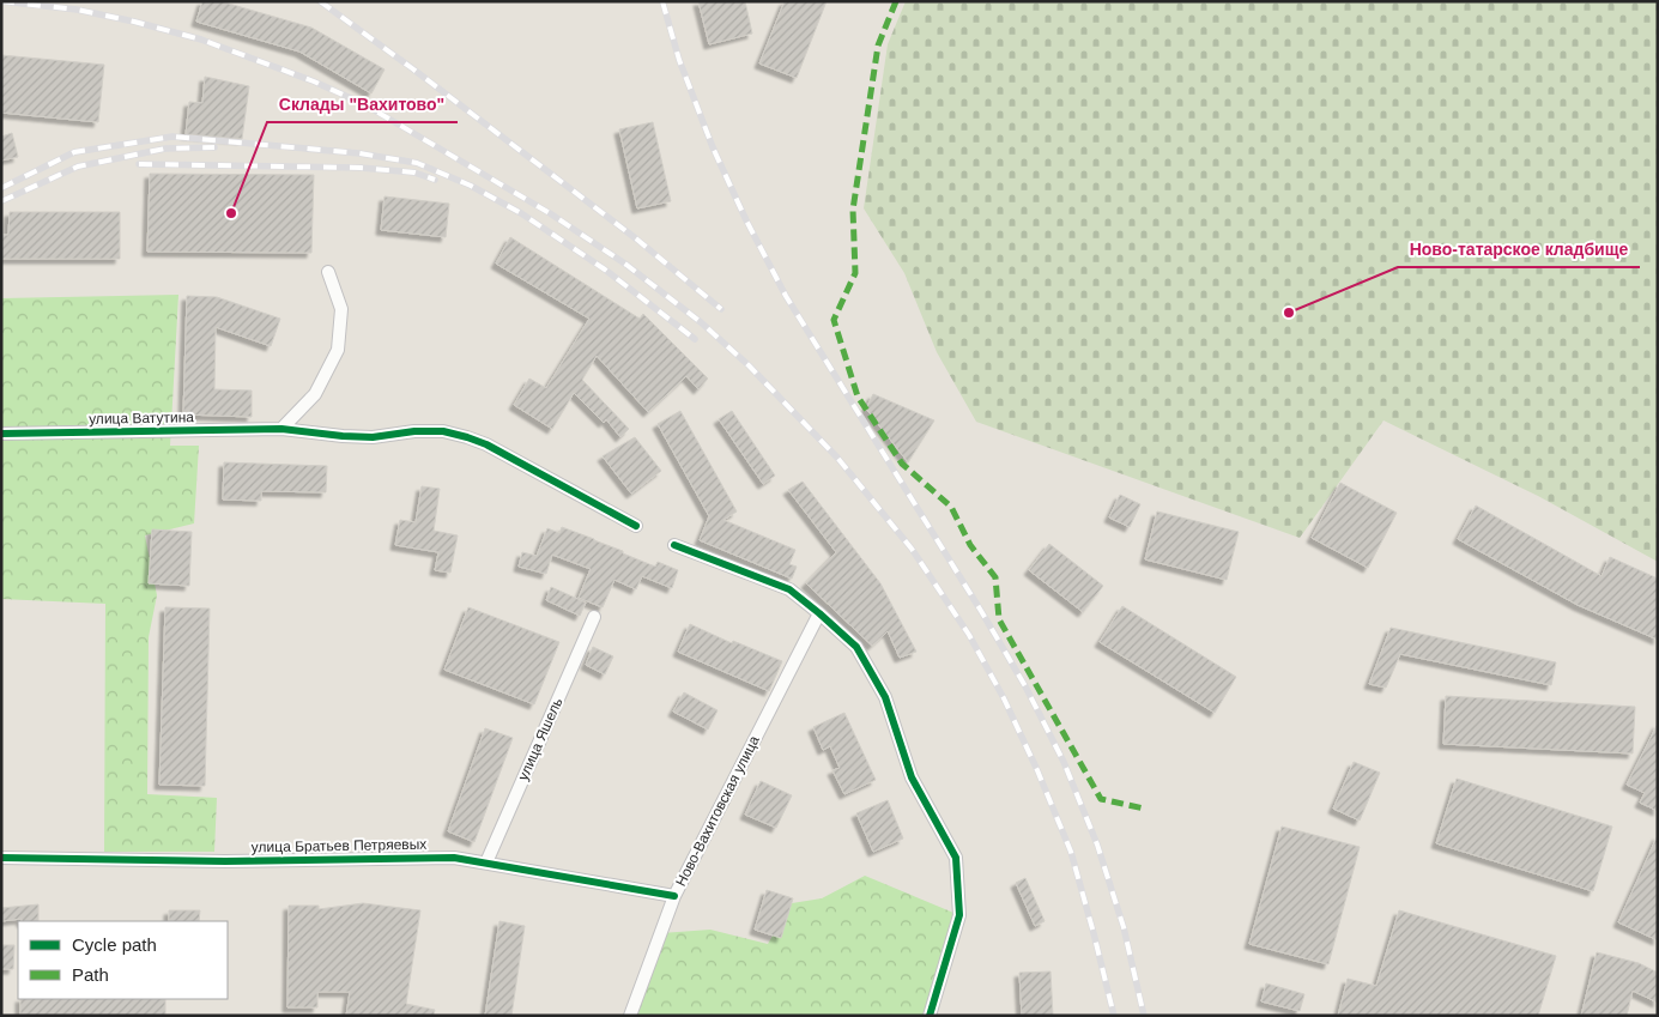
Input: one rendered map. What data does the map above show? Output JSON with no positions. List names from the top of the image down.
{
  "streets": {
    "street": [
      "улица Ватутина",
      "улица Яшель",
      "Ново-Вахитовская улица",
      "улица Братьев Петряевых"
    ]
  },
  "crossings": [
    ["улица Яшель", "улица Братьев Петряевых"],
    ["Ново-Вахитовская улица", "улица Братьев Петряевых"]
  ],
  "places": ["Склады \"Вахитово\"", "Ново-татарское кладбище"],
  "legend": ["Cycle path", "Path"]
}
